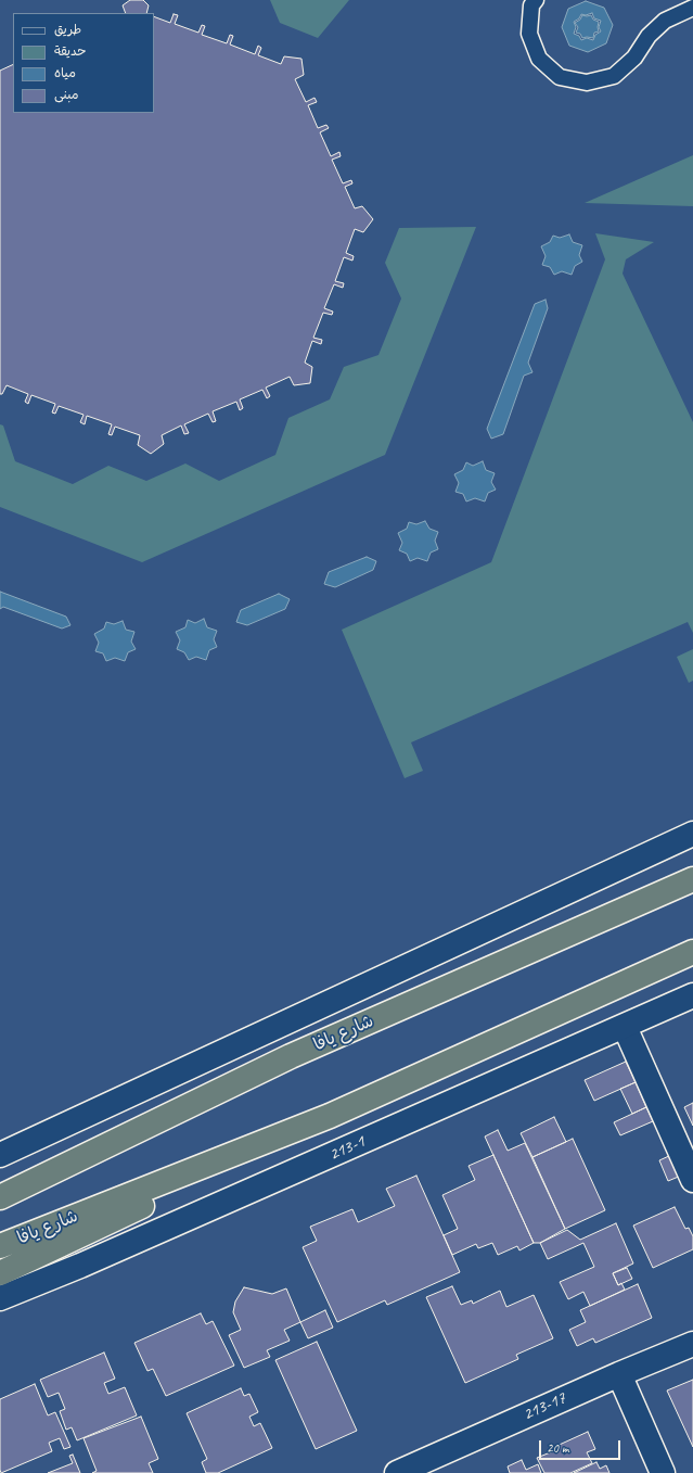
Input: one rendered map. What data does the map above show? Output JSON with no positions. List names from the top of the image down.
{
  "streets": {
    "highway": ["شارع يافا"],
    "main road": ["213-1", "213-17"]
  },
  "legend": [
    "طريق",
    "حديقة",
    "مياه",
    "مبنى"
  ],
  "scale_bar": "20 m"
}
